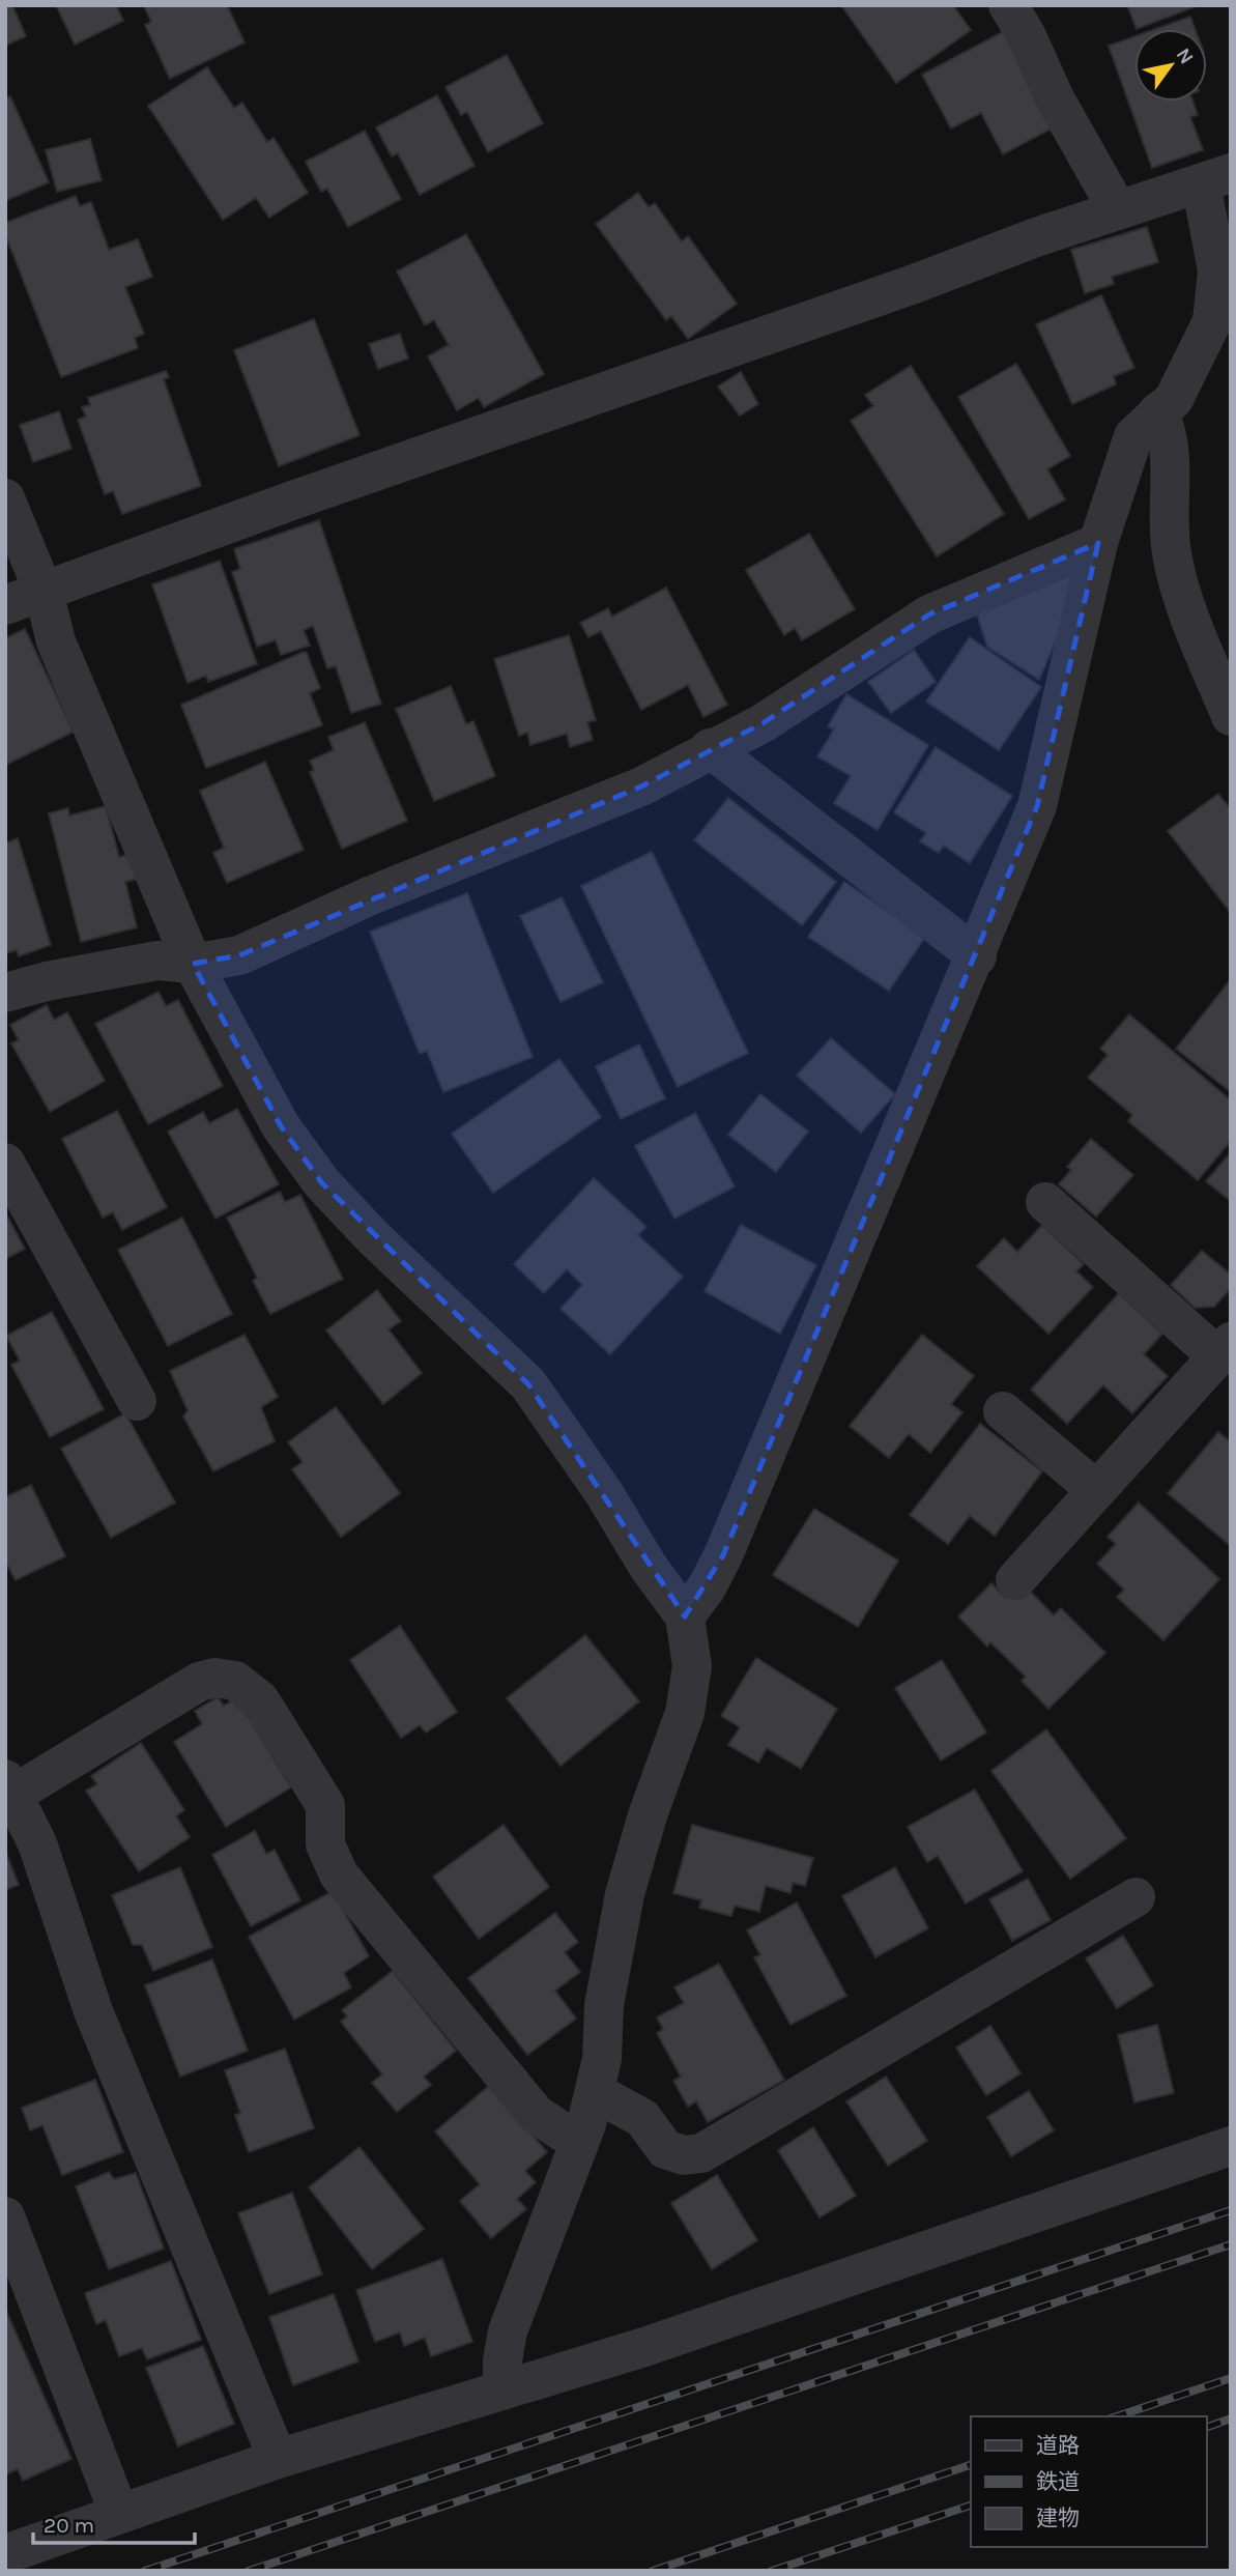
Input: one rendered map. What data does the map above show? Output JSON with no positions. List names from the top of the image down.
{
  "legend": ["道路", "鉄道", "建物"],
  "scale_bar": "20 m",
  "north": "top right"
}
